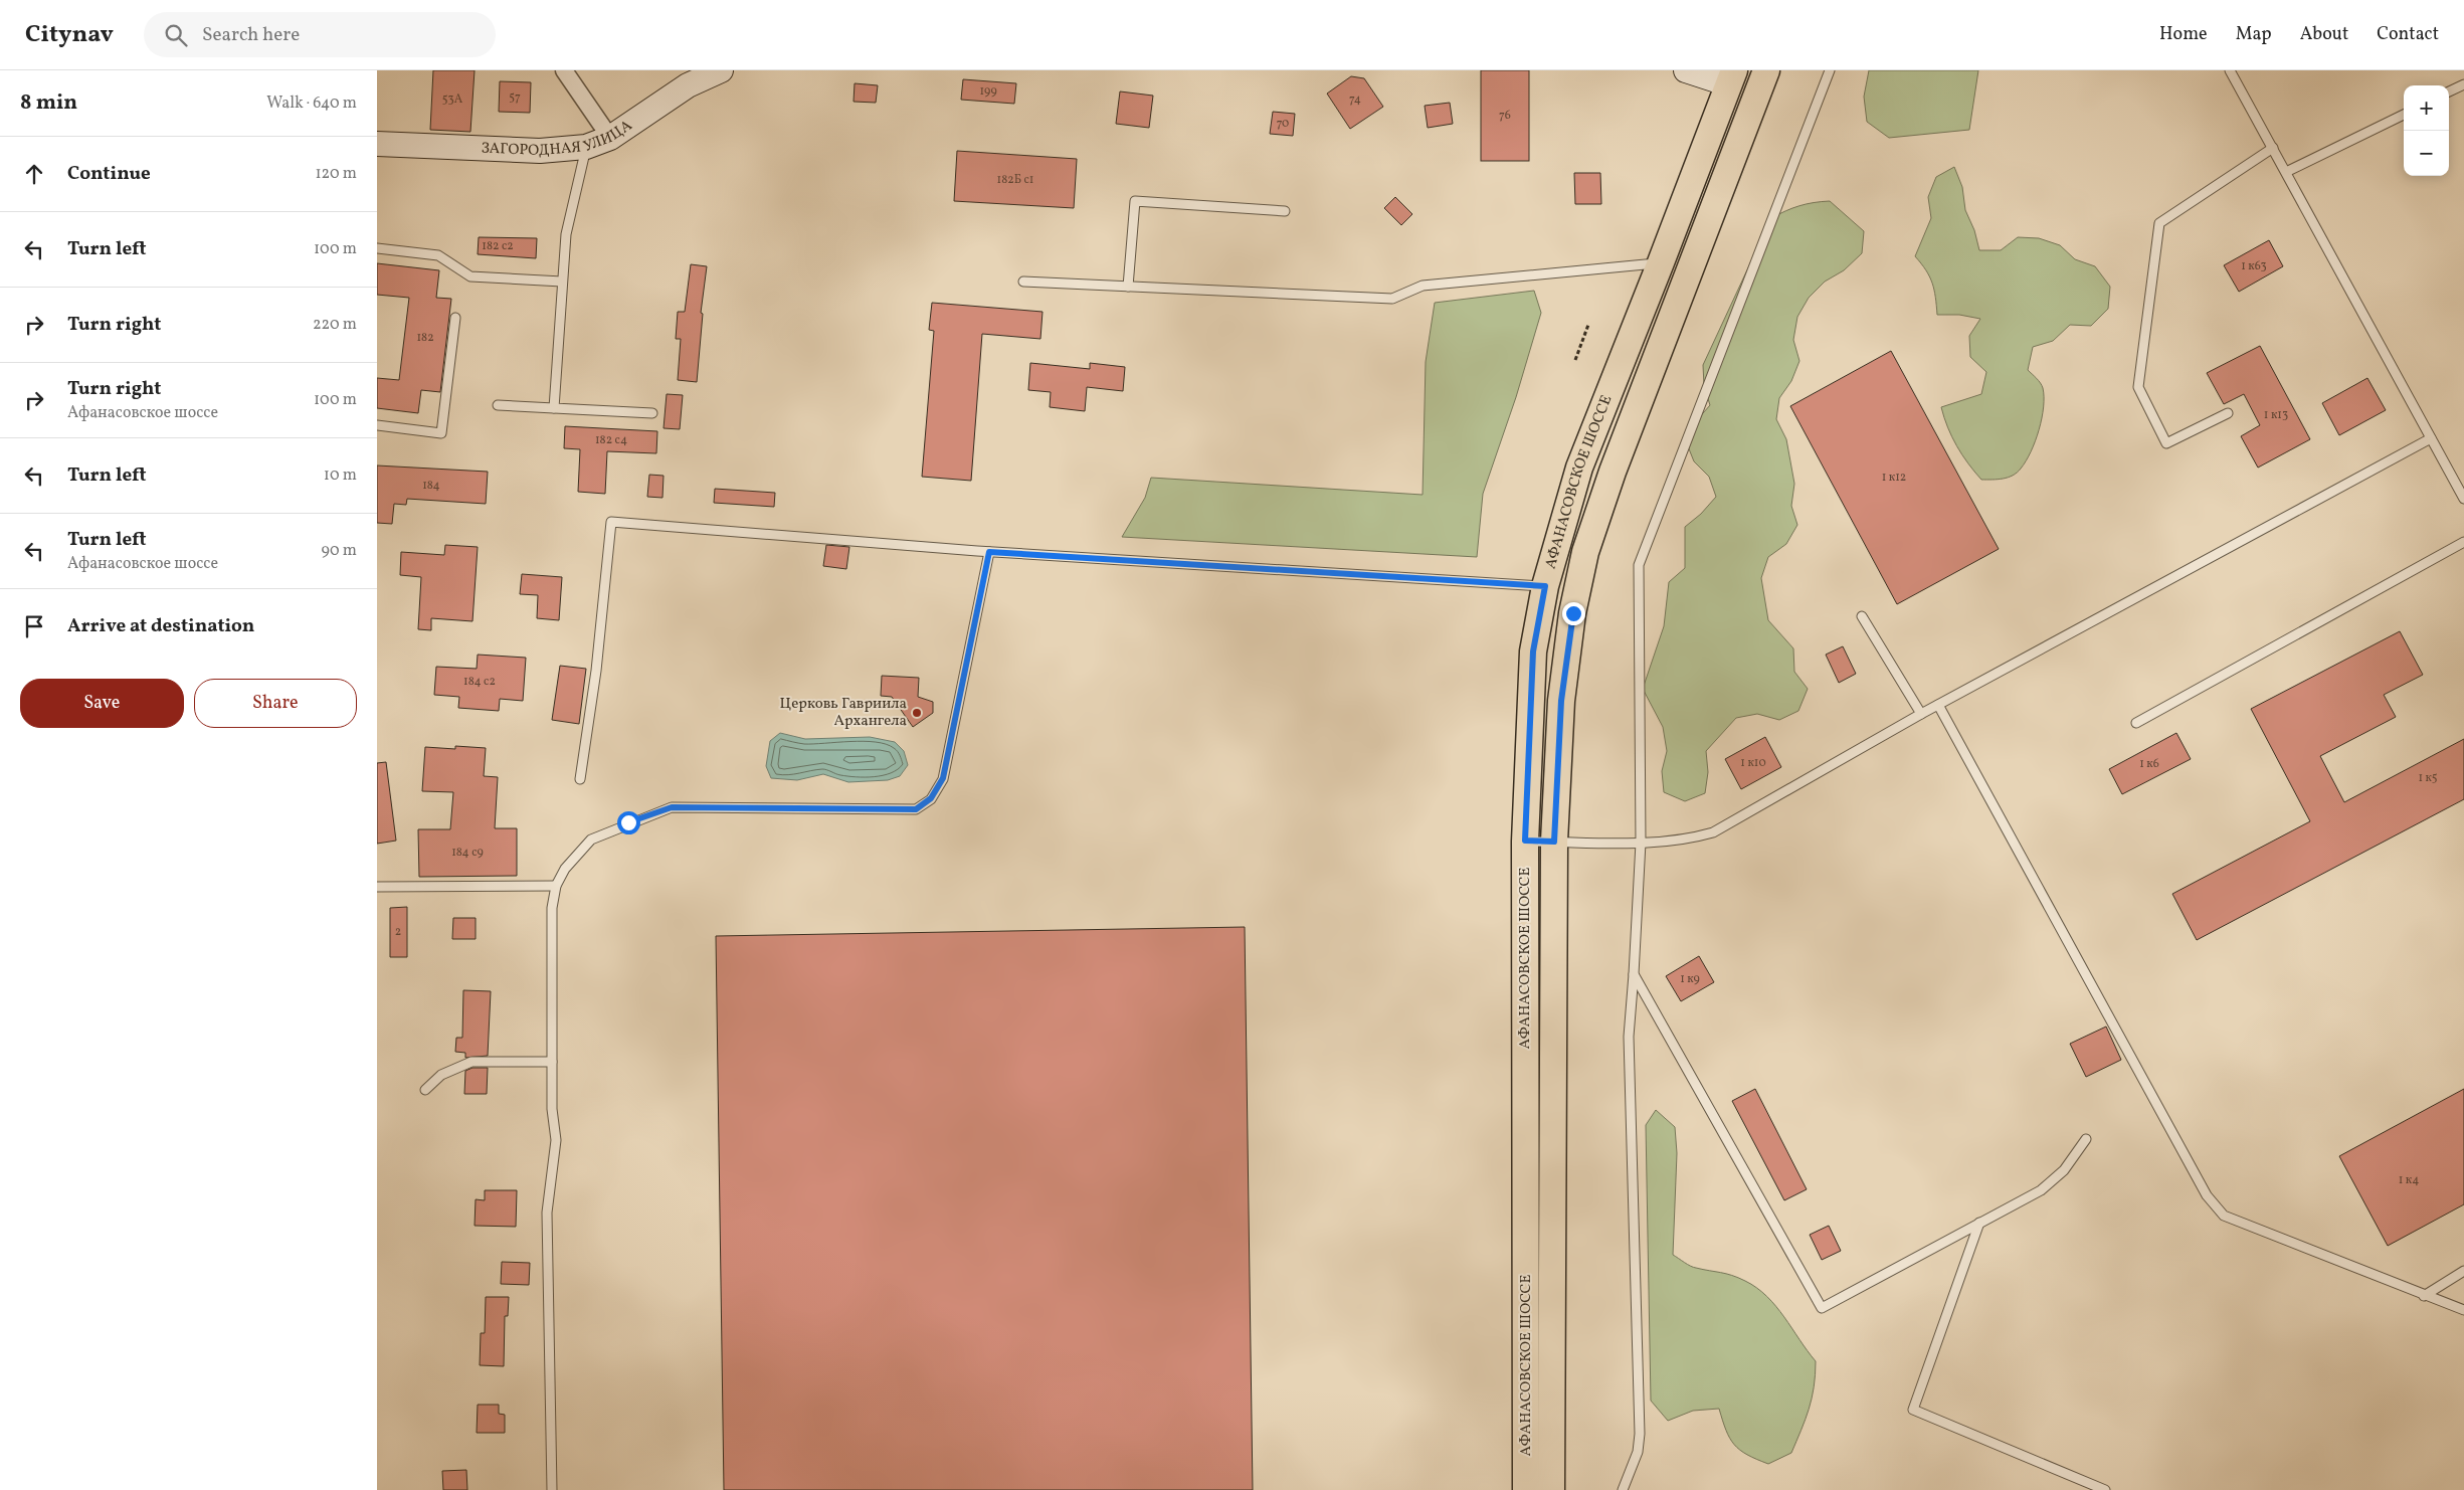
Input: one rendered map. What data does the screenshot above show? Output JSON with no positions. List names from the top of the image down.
{
  "streets": {
    "main road": ["АФАНАСОВСКОЕ ШОССЕ"],
    "street": ["ЗАГОРОДНАЯ УЛИЦА"]
  },
  "places": ["Церковь Гавриила Архангела"],
  "house_numbers": [
    "199",
    "57",
    "53А",
    "74",
    "76",
    "70",
    "182Б с1",
    "182 с2",
    "1 к63",
    "182",
    "1 к13",
    "182 с4",
    "1 к12",
    "184",
    "184 с2",
    "1 к10",
    "1 к6",
    "1 к5",
    "184 с9",
    "2",
    "1 к9",
    "1 к4"
  ],
  "page": {
    "header": "Citynav",
    "search": "Search here",
    "nav": [
      "Home",
      "Map",
      "About",
      "Contact"
    ],
    "heading": ["8 min", "Walk · 640 m"],
    "map_buttons": ["+", "−"],
    "list": [
      ["Continue", "120 m"],
      ["Turn left", "100 m"],
      ["Turn right", "220 m"],
      ["Turn right", "Афанасовское шоссе", "100 m"],
      ["Turn left", "10 m"],
      ["Turn left", "Афанасовское шоссе", "90 m"],
      "Arrive at destination"
    ],
    "buttons": ["Save", "Share"]
  }
}
